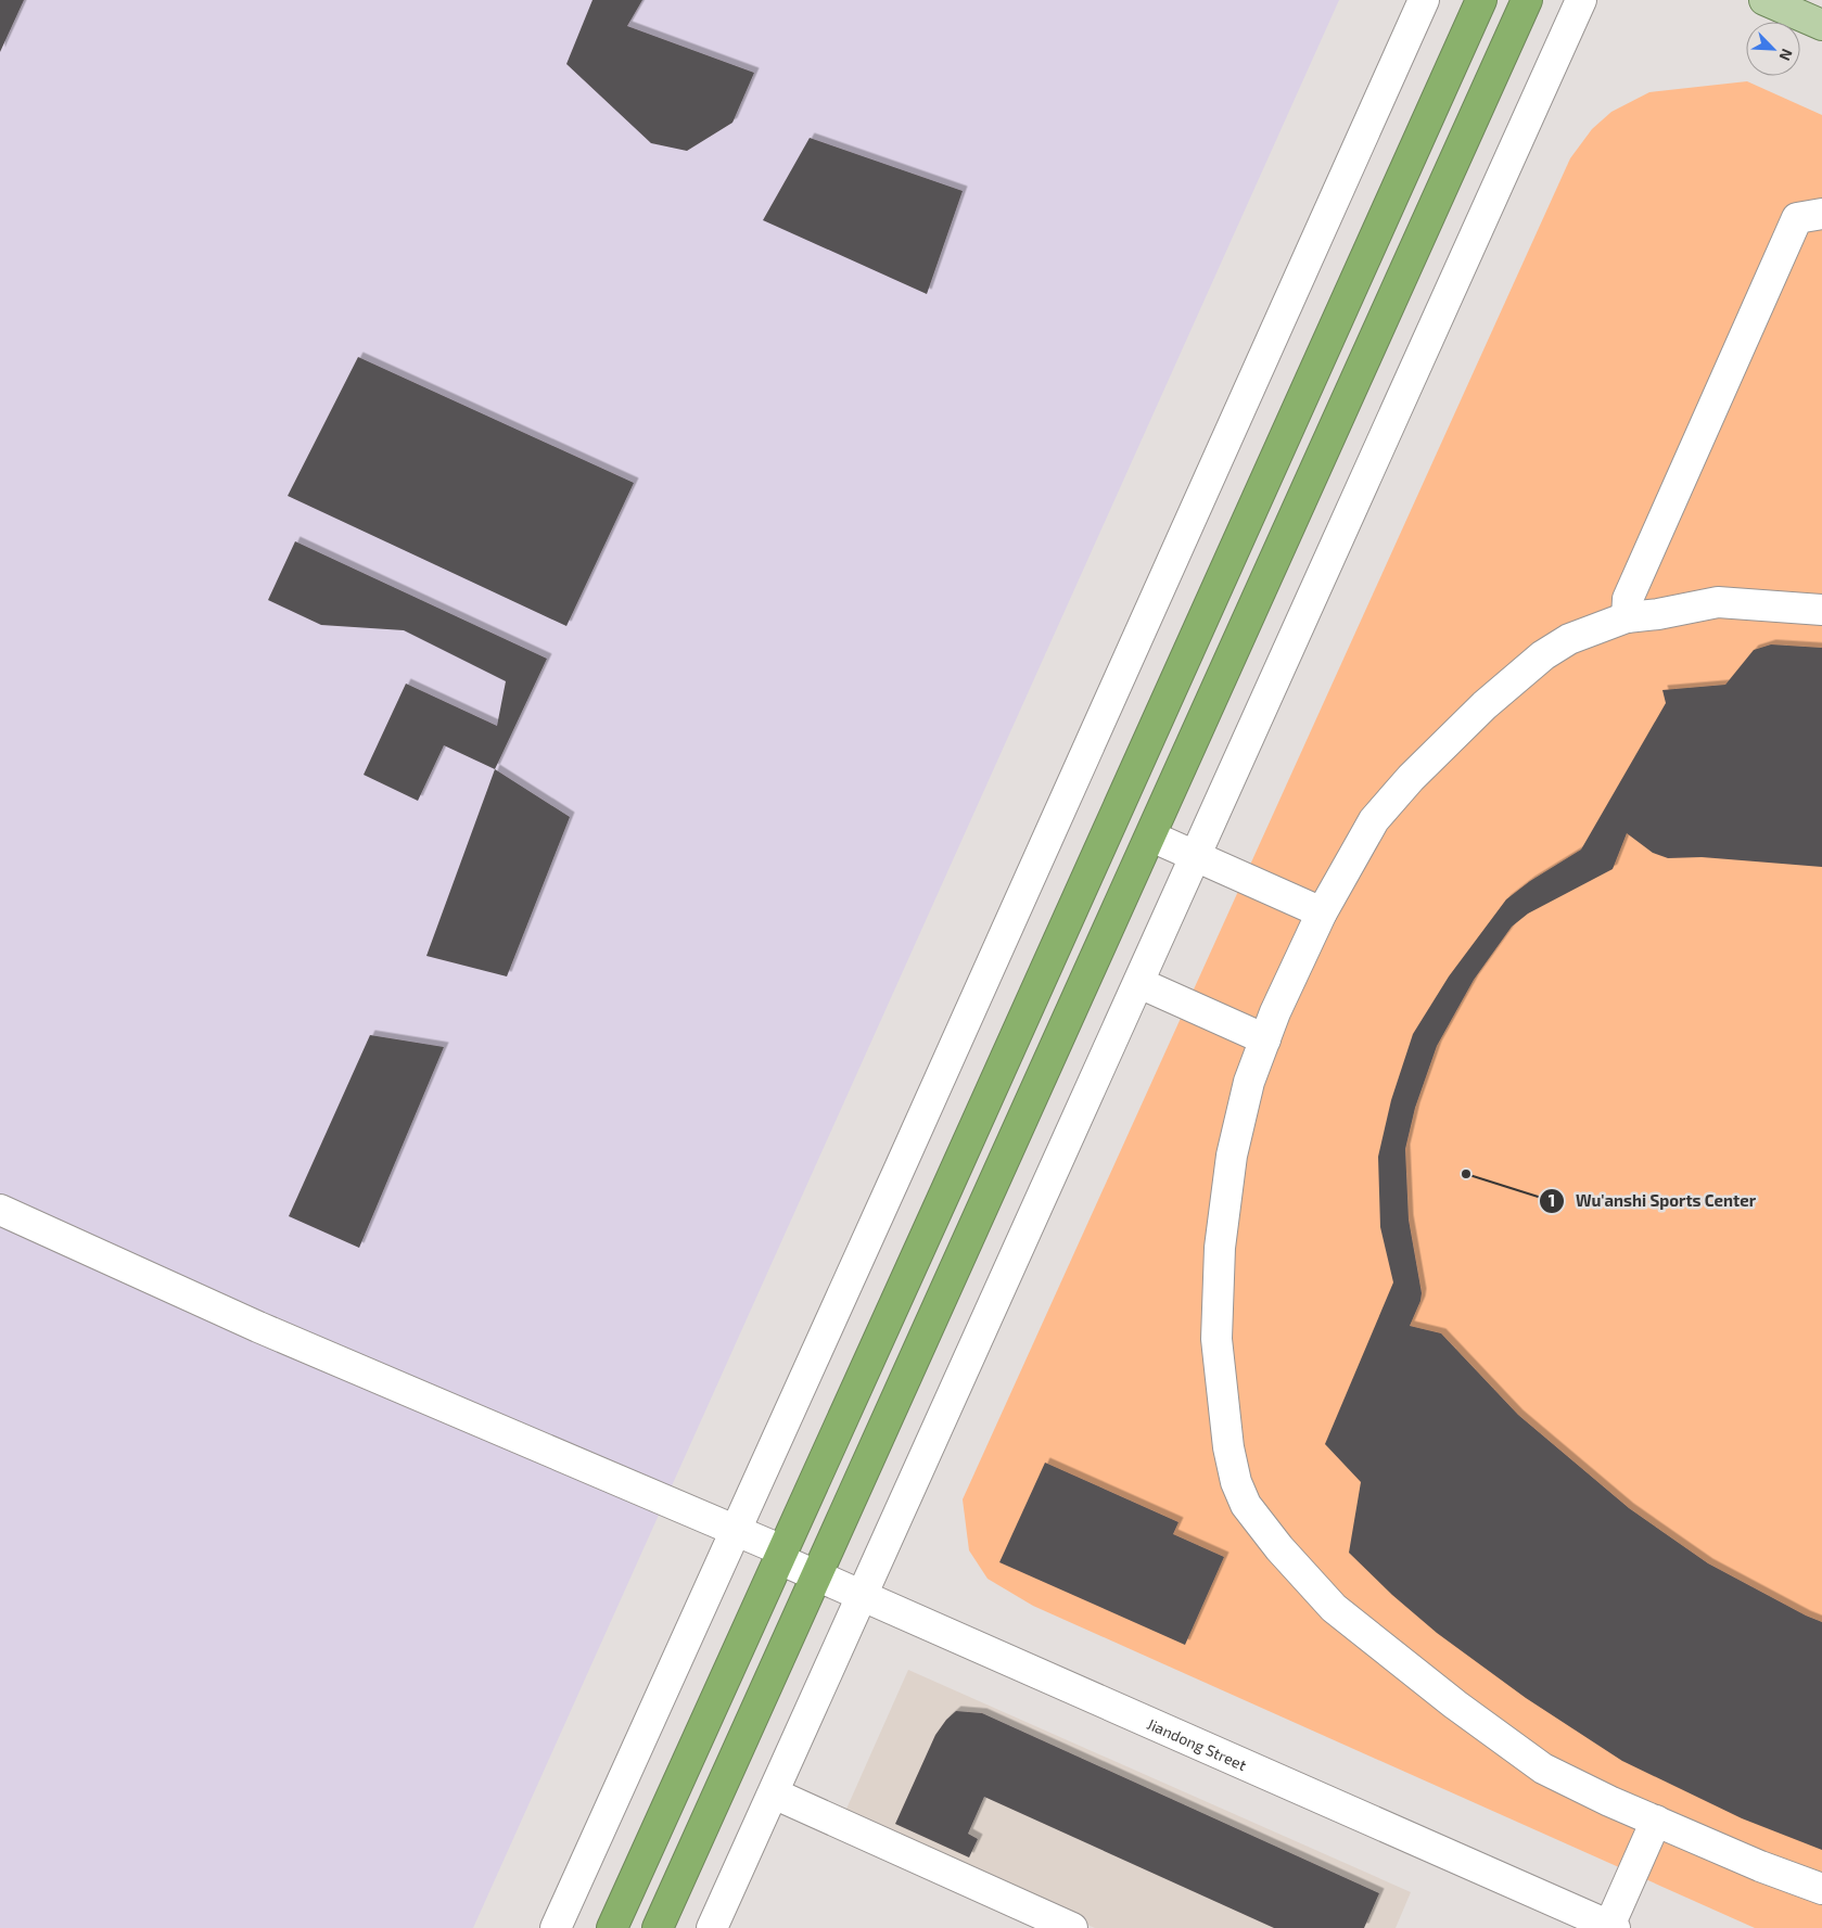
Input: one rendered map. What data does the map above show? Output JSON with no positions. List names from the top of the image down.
{
  "streets": {
    "street": ["Jiandong Street"]
  },
  "places": ["Wu'anshi Sports Center"],
  "north": "bottom right"
}
